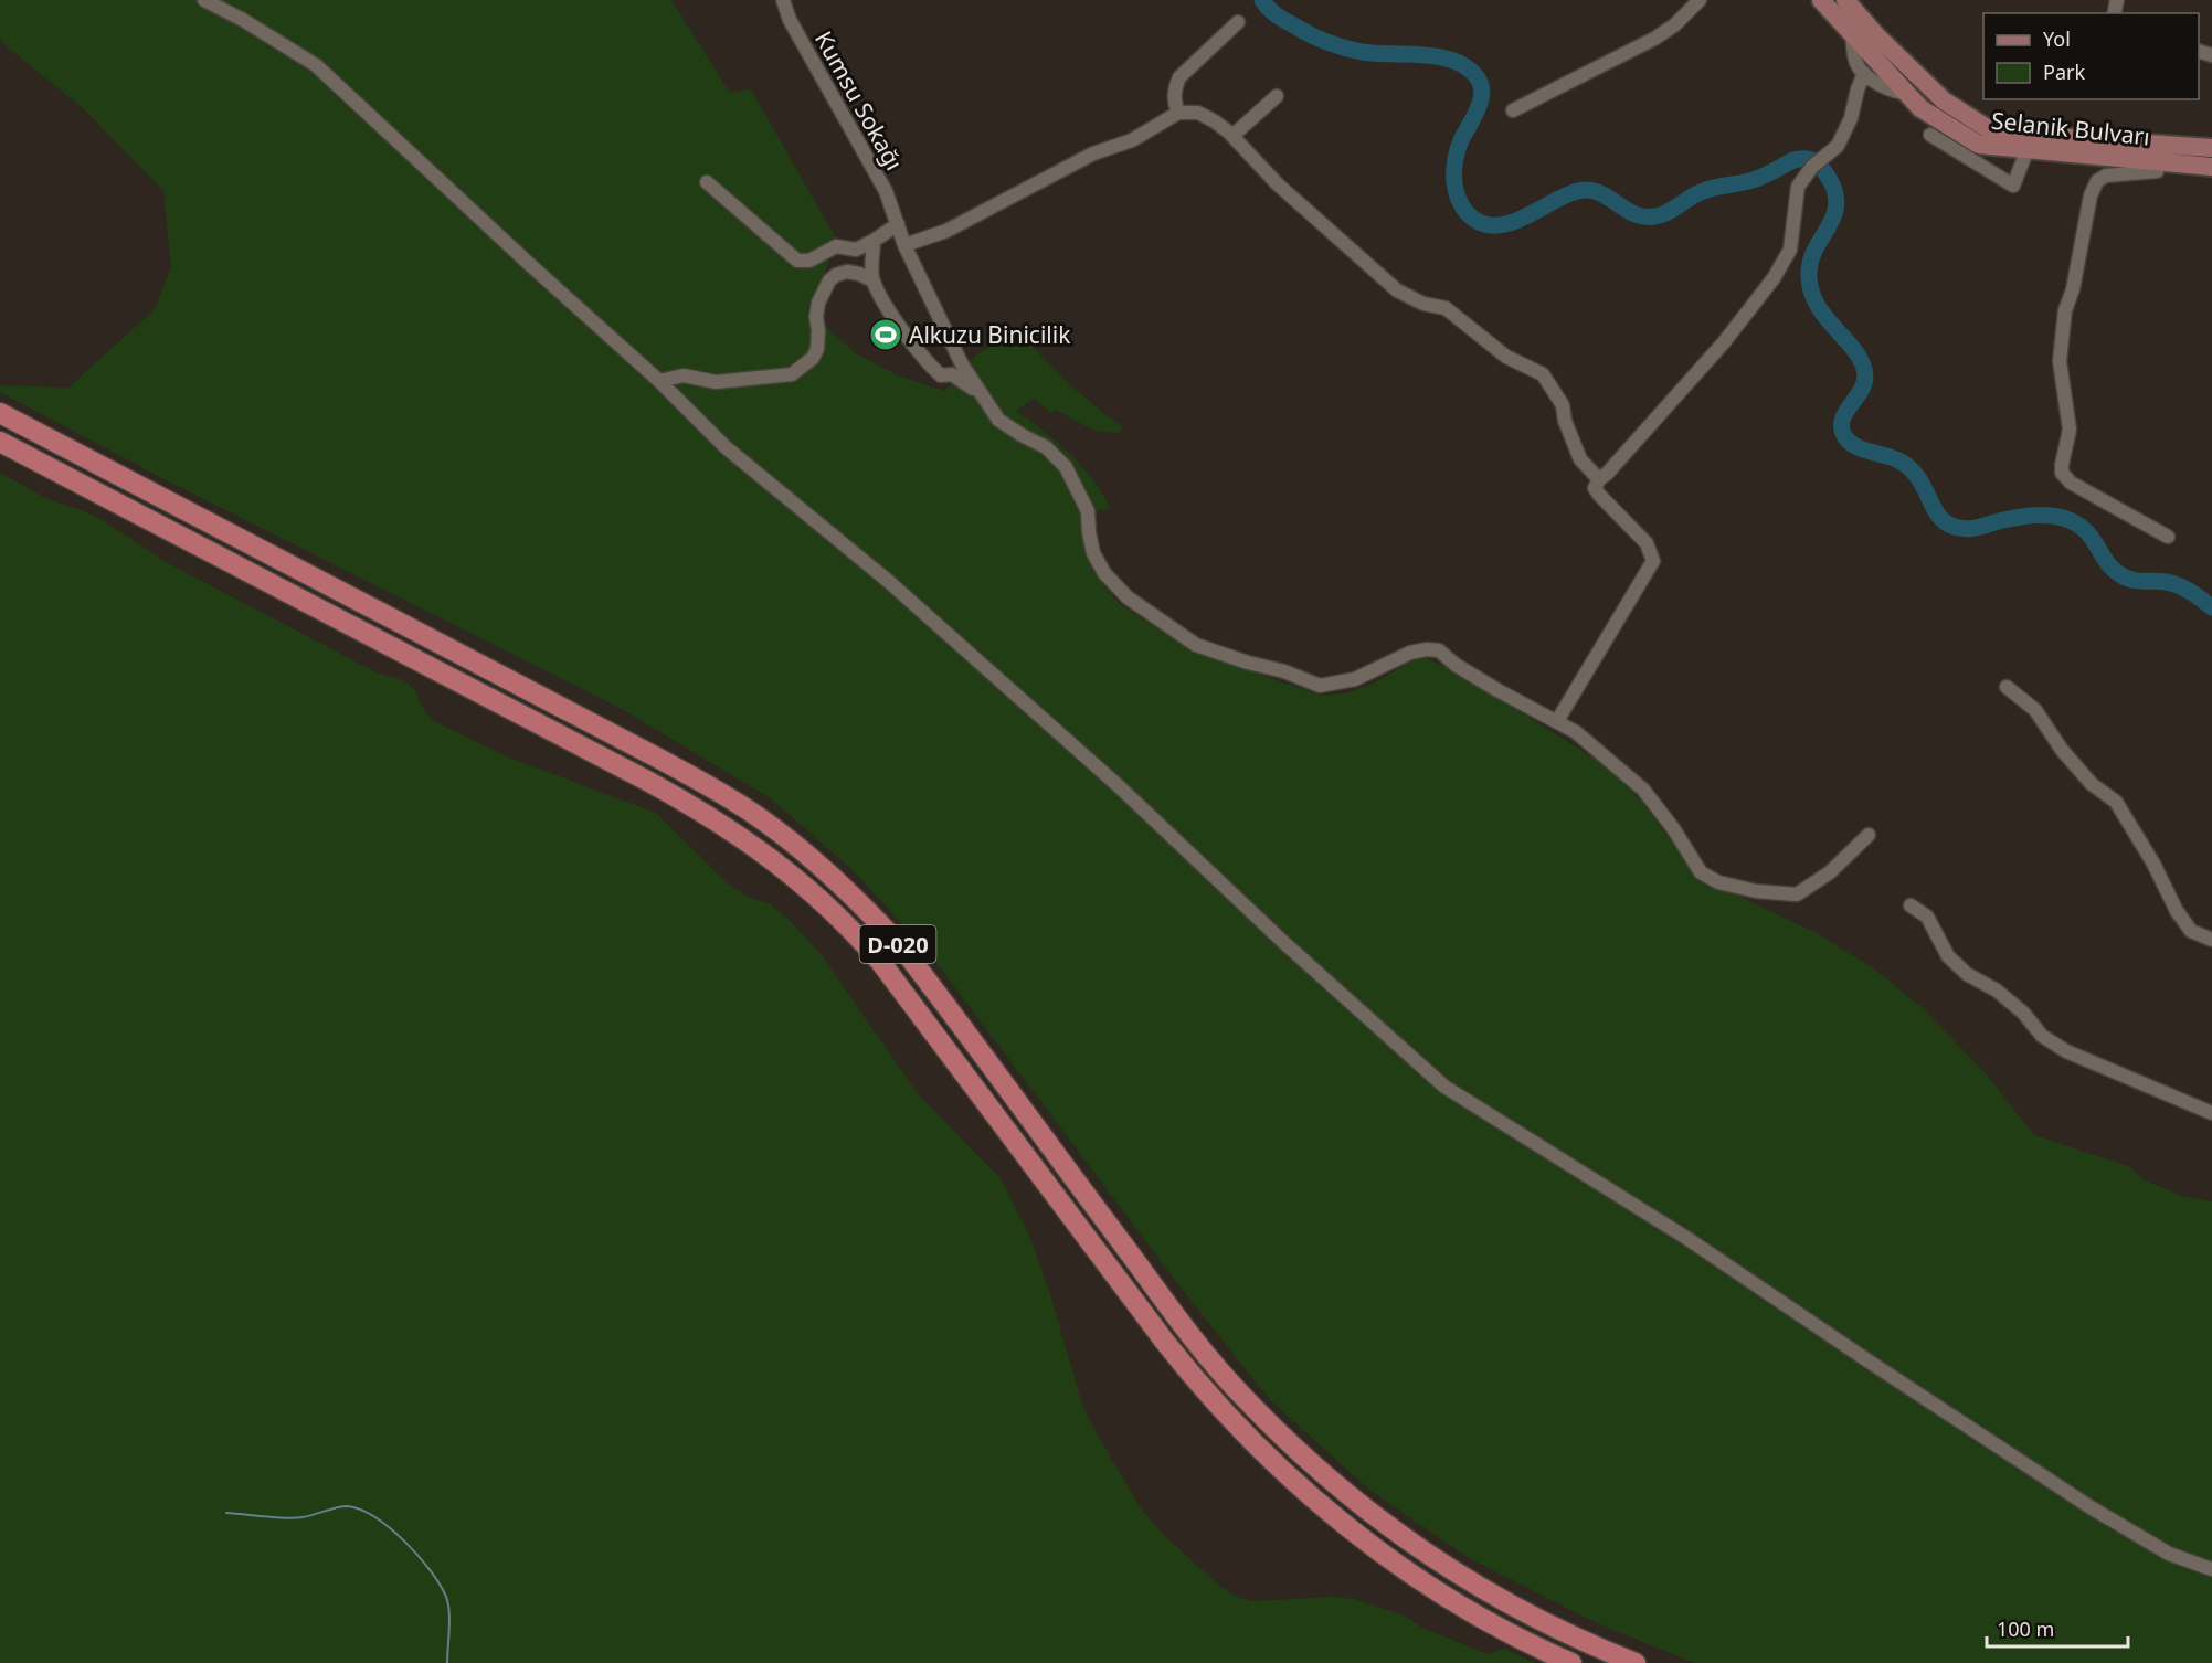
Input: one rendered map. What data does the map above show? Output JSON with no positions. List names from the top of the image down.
{
  "streets": {
    "highway": ["D-020"],
    "main road": ["Selanik Bulvarı"],
    "street": ["Kumsu Sokağı"]
  },
  "places": {
    "sports": ["Alkuzu Binicilik"]
  },
  "legend": ["Yol", "Park"],
  "scale_bar": "100 m"
}
